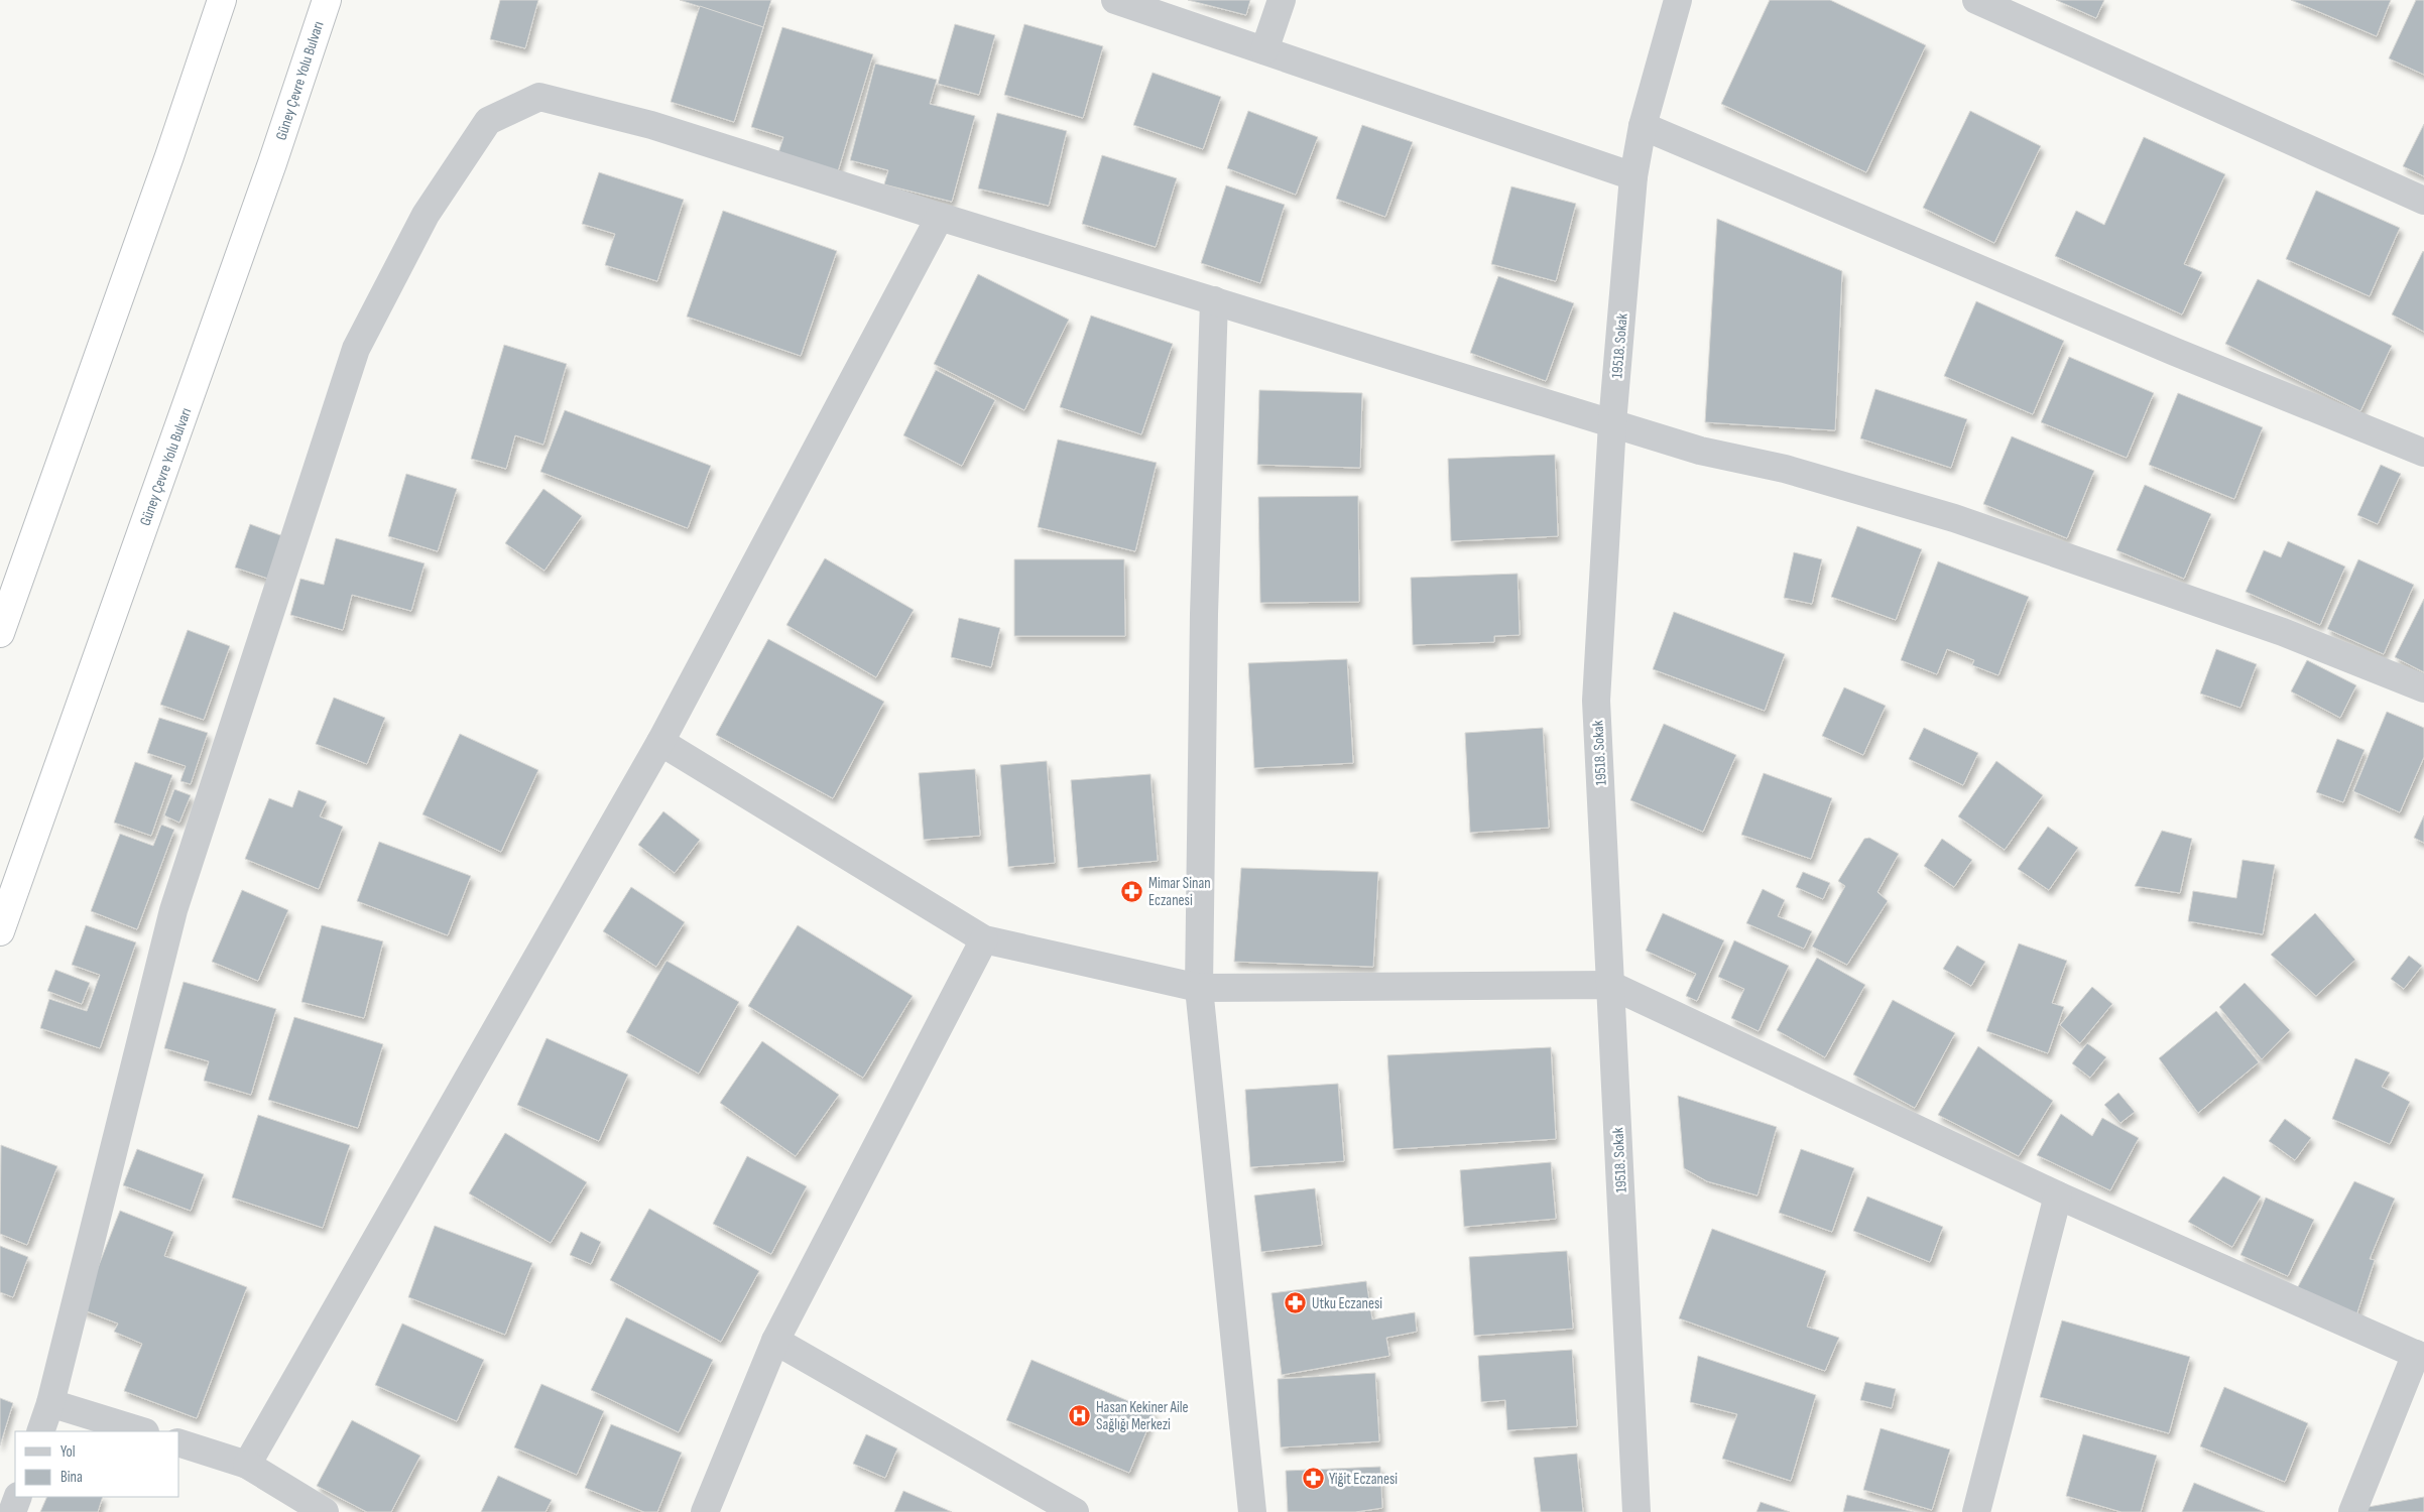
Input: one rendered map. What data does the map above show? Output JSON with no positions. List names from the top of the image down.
{
  "streets": {
    "highway": ["Güney Çevre Yolu Bulvarı"],
    "street": ["19518. Sokak"]
  },
  "places": {
    "pharmacy": ["Mimar Sinan Eczanesi", "Utku Eczanesi", "Yiğit Eczanesi"],
    "hospital": ["Hasan Kekiner Aile Sağlığı Merkezi"]
  },
  "legend": ["Yol", "Bina"]
}
